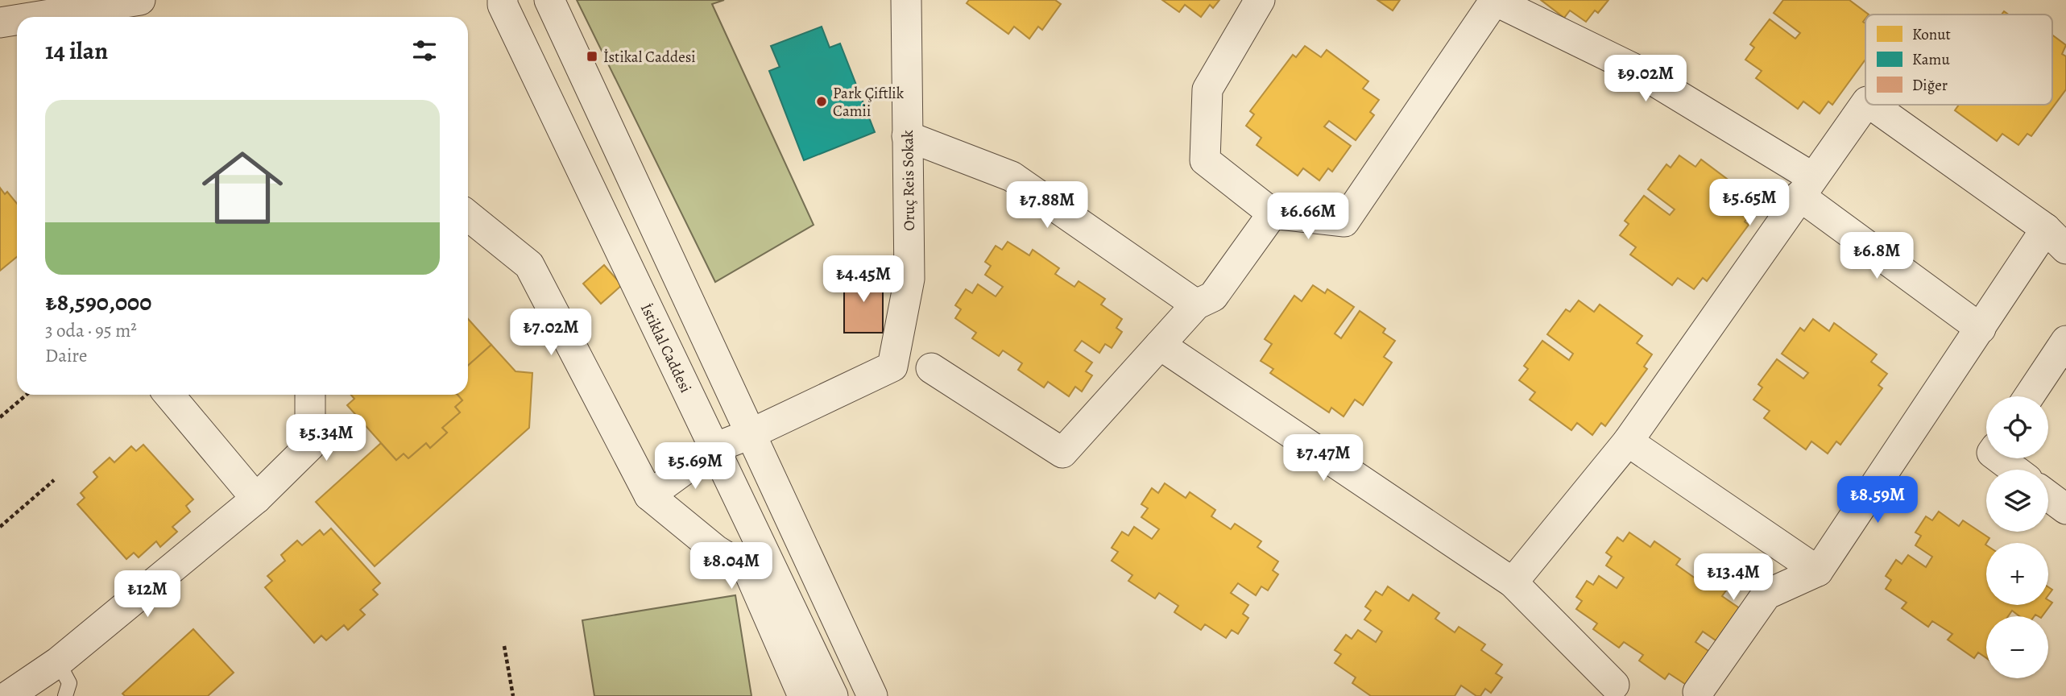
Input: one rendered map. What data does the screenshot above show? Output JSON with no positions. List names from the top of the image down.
{
  "streets": {
    "street": ["Oruç Reis Sokak", "İstiklal Caddesi"]
  },
  "crossings": [
    ["Oruç Reis Sokak", "İstiklal Caddesi"]
  ],
  "places": {
    "transit": ["İstikal Caddesi"],
    "other": ["Park Çiftlik Camii"]
  },
  "legend": ["Konut", "Kamu", "Diğer"],
  "page": {
    "heading": "14 ilan",
    "price": [
      "₺9.02M",
      "₺5.65M",
      "₺7.88M",
      "₺6.66M",
      "₺6.8M",
      "₺4.45M",
      "₺7.02M",
      "₺5.34M",
      "₺7.47M",
      "₺5.69M",
      "₺8.59M",
      "₺8.04M",
      "₺13.4M",
      "₺12M"
    ],
    "list": [
      {
        "name": "₺8,590,000",
        "note": "3 oda · 95 m² · Daire"
      }
    ],
    "map_buttons": ["+", "−"]
  }
}
